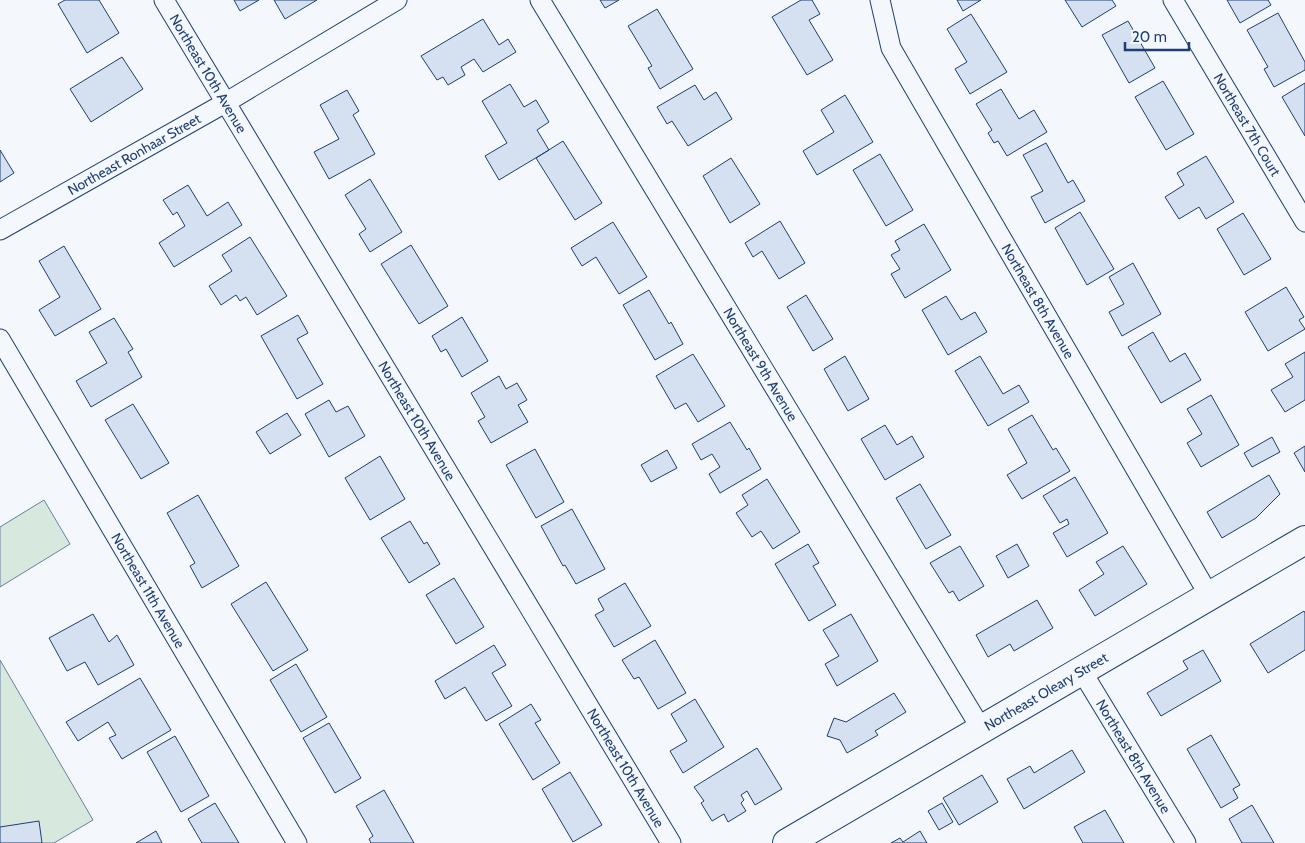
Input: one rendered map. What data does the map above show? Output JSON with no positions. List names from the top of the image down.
{
  "streets": {
    "street": [
      "Northeast 10th Avenue",
      "Northeast 7th Court",
      "Northeast Ronhaar Street",
      "Northeast 8th Avenue",
      "Northeast 9th Avenue",
      "Northeast 11th Avenue",
      "Northeast Oleary Street"
    ]
  },
  "crossings": [
    ["Northeast 10th Avenue", "Northeast Ronhaar Street"],
    ["Northeast 8th Avenue", "Northeast Oleary Street"],
    ["Northeast 9th Avenue", "Northeast Oleary Street"]
  ],
  "scale_bar": "20 m"
}
